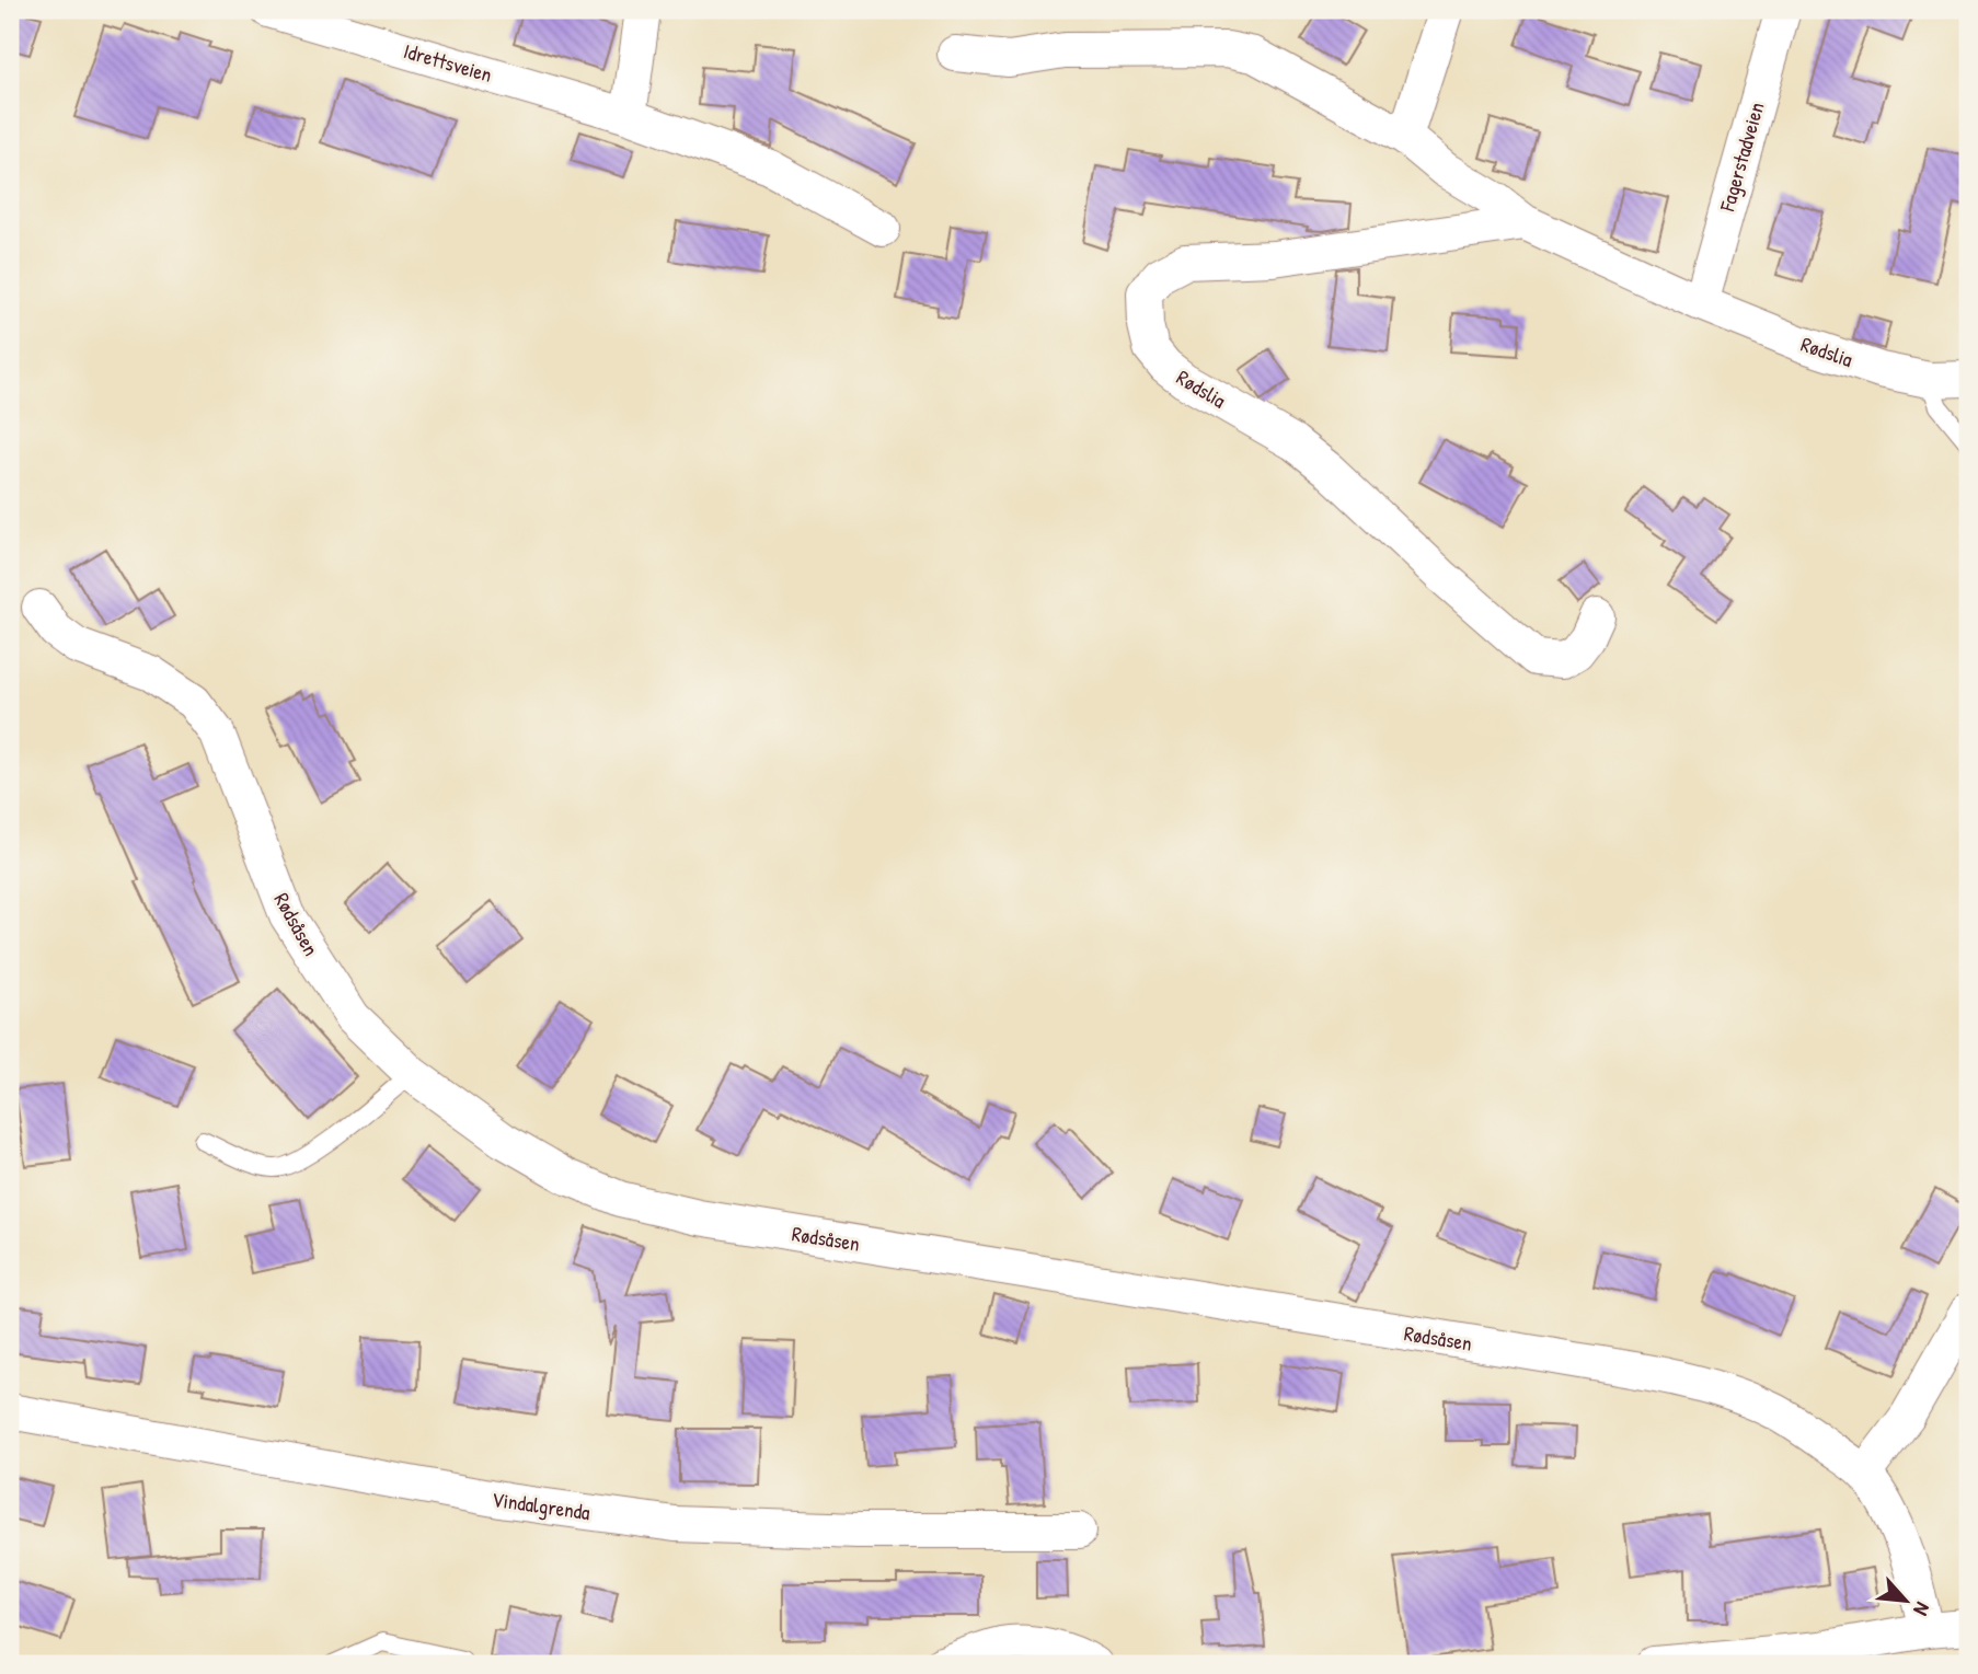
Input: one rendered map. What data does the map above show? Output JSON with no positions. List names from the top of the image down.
{
  "streets": {
    "street": [
      "Idrettsveien",
      "Fagerstadveien",
      "Rødslia",
      "Rødsåsen",
      "Vindalgrenda"
    ]
  },
  "crossings": [
    ["Fagerstadveien", "Rødslia"]
  ],
  "north": "bottom right"
}
